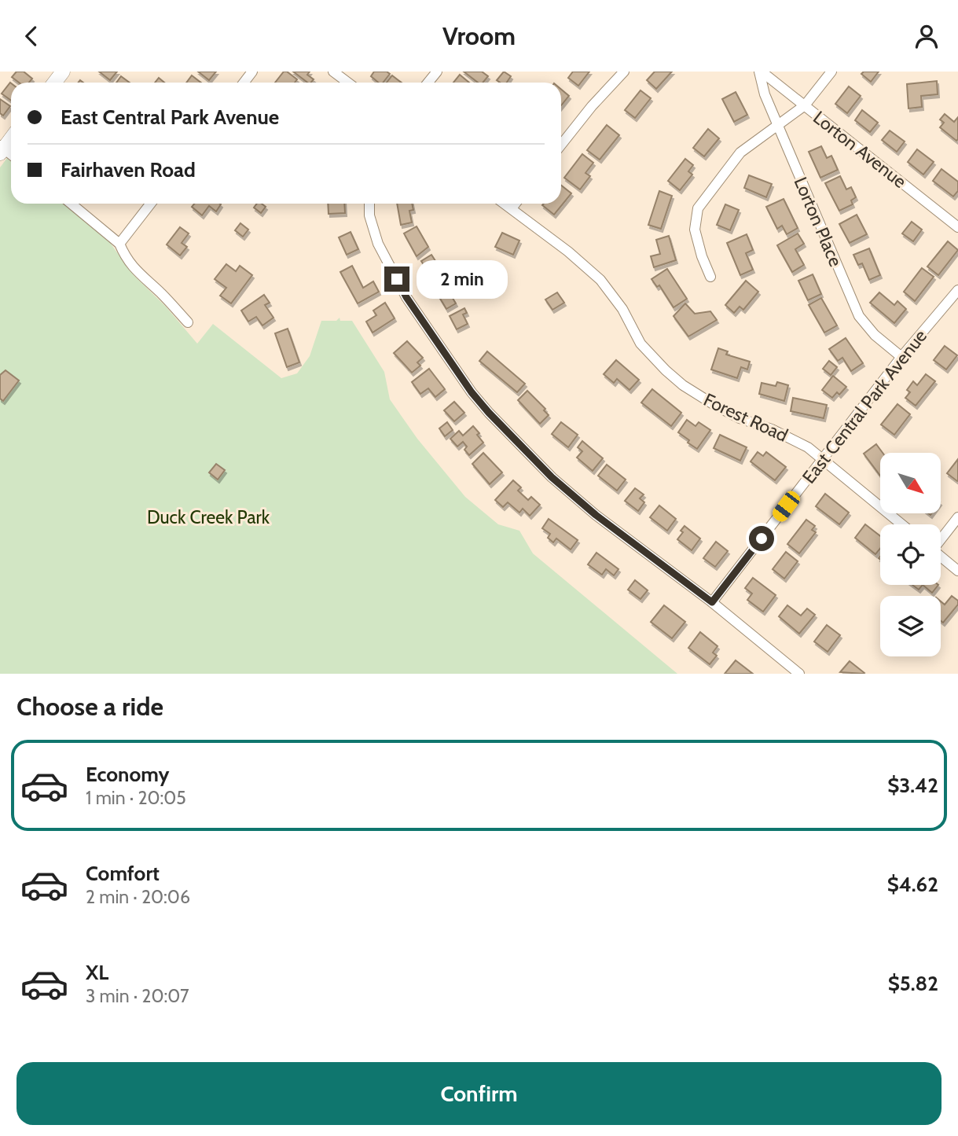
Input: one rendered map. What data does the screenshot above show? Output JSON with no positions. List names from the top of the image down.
{
  "streets": {
    "street": [
      "Lorton Avenue",
      "Lorton Place",
      "East Central Park Avenue",
      "Forest Road"
    ]
  },
  "crossings": [
    ["Lorton Avenue", "Lorton Place"],
    ["Lorton Place", "East Central Park Avenue"],
    ["East Central Park Avenue", "Forest Road"]
  ],
  "parks": ["Duck Creek Park"],
  "north": "bottom right",
  "page": {
    "header": "Vroom",
    "banner": ["East Central Park Avenue", "Fairhaven Road"],
    "bubble": "2 min",
    "heading": "Choose a ride",
    "list": [
      {
        "name": "Economy",
        "note": "1 min · 20:05",
        "value": "$3.42"
      },
      {
        "name": "Comfort",
        "note": "2 min · 20:06",
        "value": "$4.62"
      },
      {
        "name": "XL",
        "note": "3 min · 20:07",
        "value": "$5.82"
      }
    ],
    "buttons": "Confirm"
  }
}
